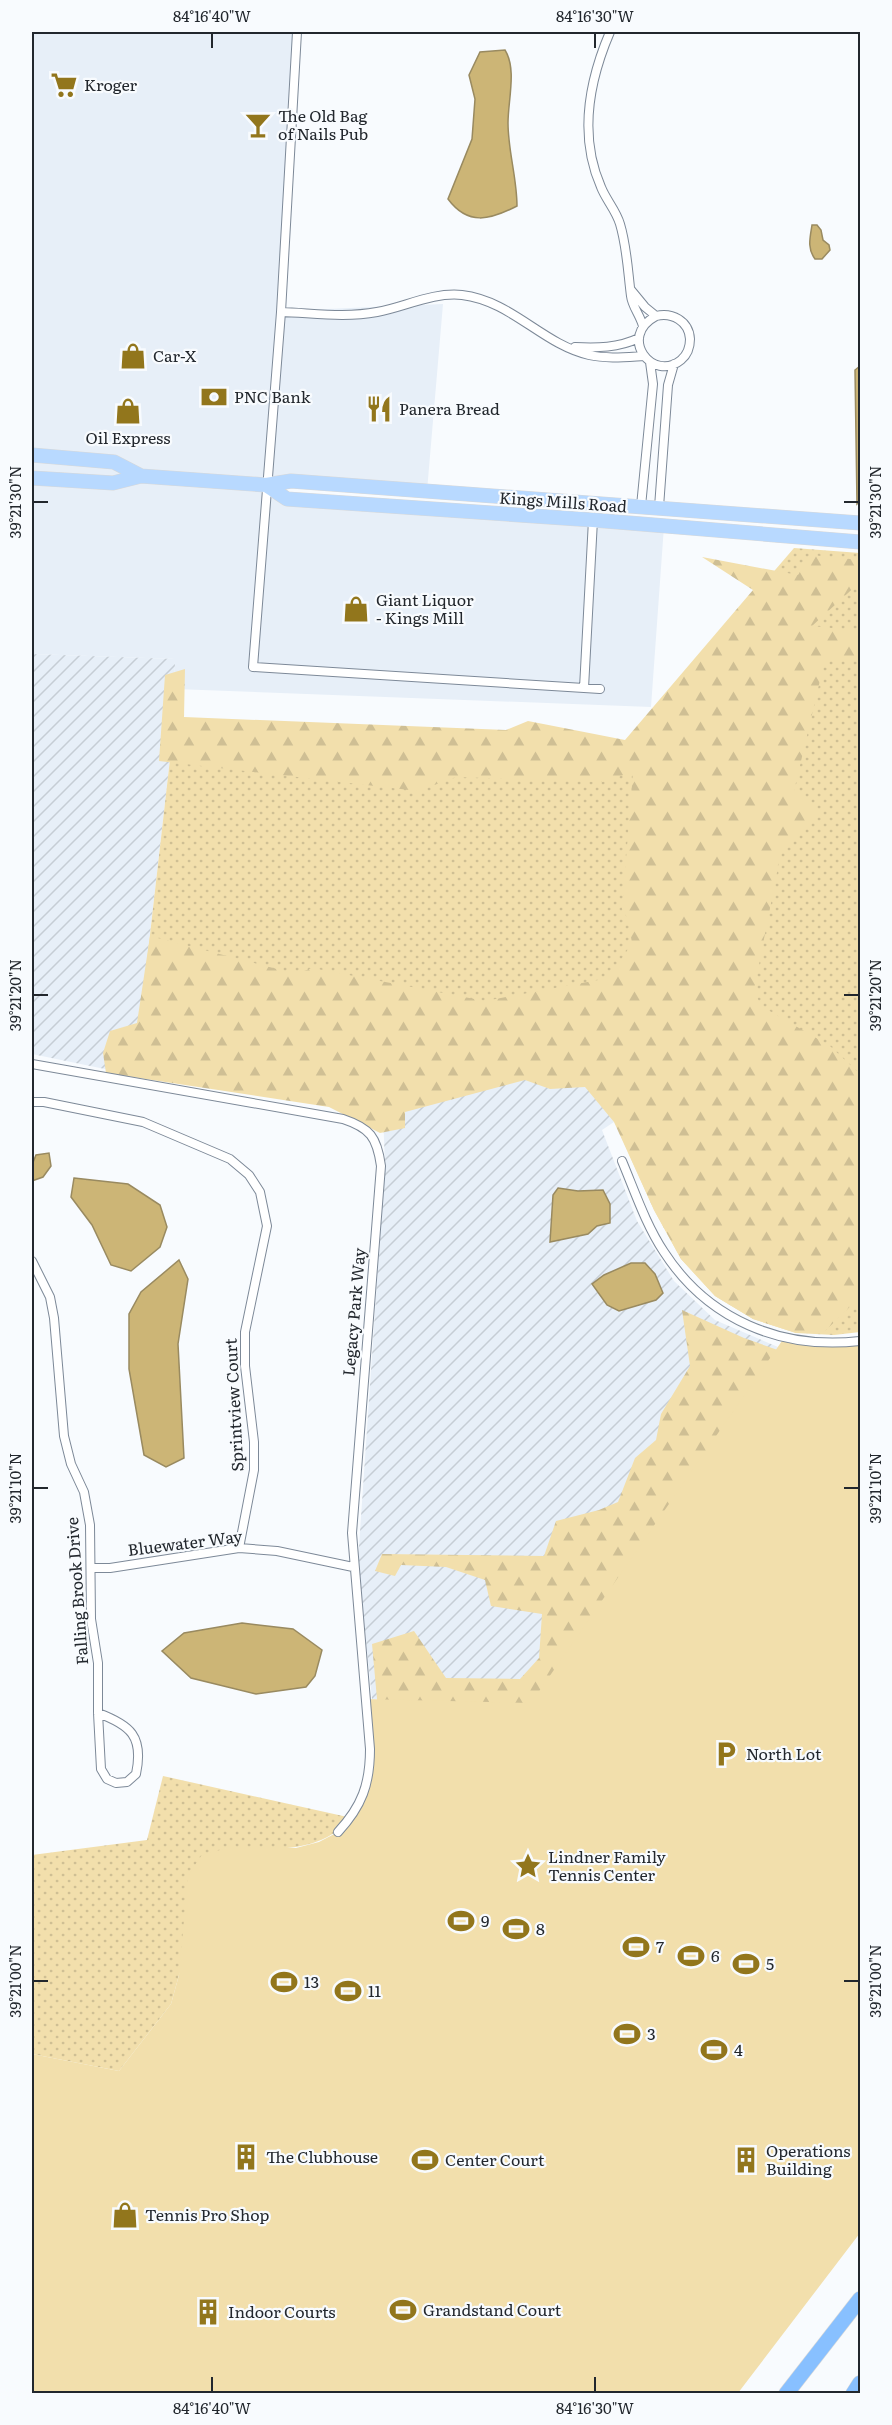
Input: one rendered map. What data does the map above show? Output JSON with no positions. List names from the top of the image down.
{
  "streets": {
    "main road": ["Kings Mills Road"],
    "street": [
      "Legacy Park Way",
      "Sprintview Court",
      "Bluewater Way",
      "Falling Brook Drive"
    ]
  },
  "crossings": [
    ["Legacy Park Way", "Bluewater Way"],
    ["Sprintview Court", "Bluewater Way"],
    ["Bluewater Way", "Falling Brook Drive"]
  ],
  "places": {
    "supermarket": ["Kroger"],
    "bar": ["The Old Bag of Nails Pub"],
    "shop": [
      "Car-X",
      "Oil Express",
      "Giant Liquor - Kings Mill",
      "Tennis Pro Shop"
    ],
    "bank": ["PNC Bank"],
    "restaurant": ["Panera Bread"],
    "parking": ["North Lot"],
    "place": ["Lindner Family Tennis Center"],
    "sports": [
      "9",
      "8",
      "7",
      "6",
      "5",
      "13",
      "11",
      "3",
      "4",
      "Center Court",
      "Grandstand Court"
    ],
    "building": ["The Clubhouse", "Operations Building", "Indoor Courts"]
  },
  "coordinates": [
    "84°16'40\"W",
    "84°16'30\"W",
    "39°21'30\"N",
    "39°21'20\"N",
    "39°21'10\"N",
    "39°21'00\"N"
  ]
}
